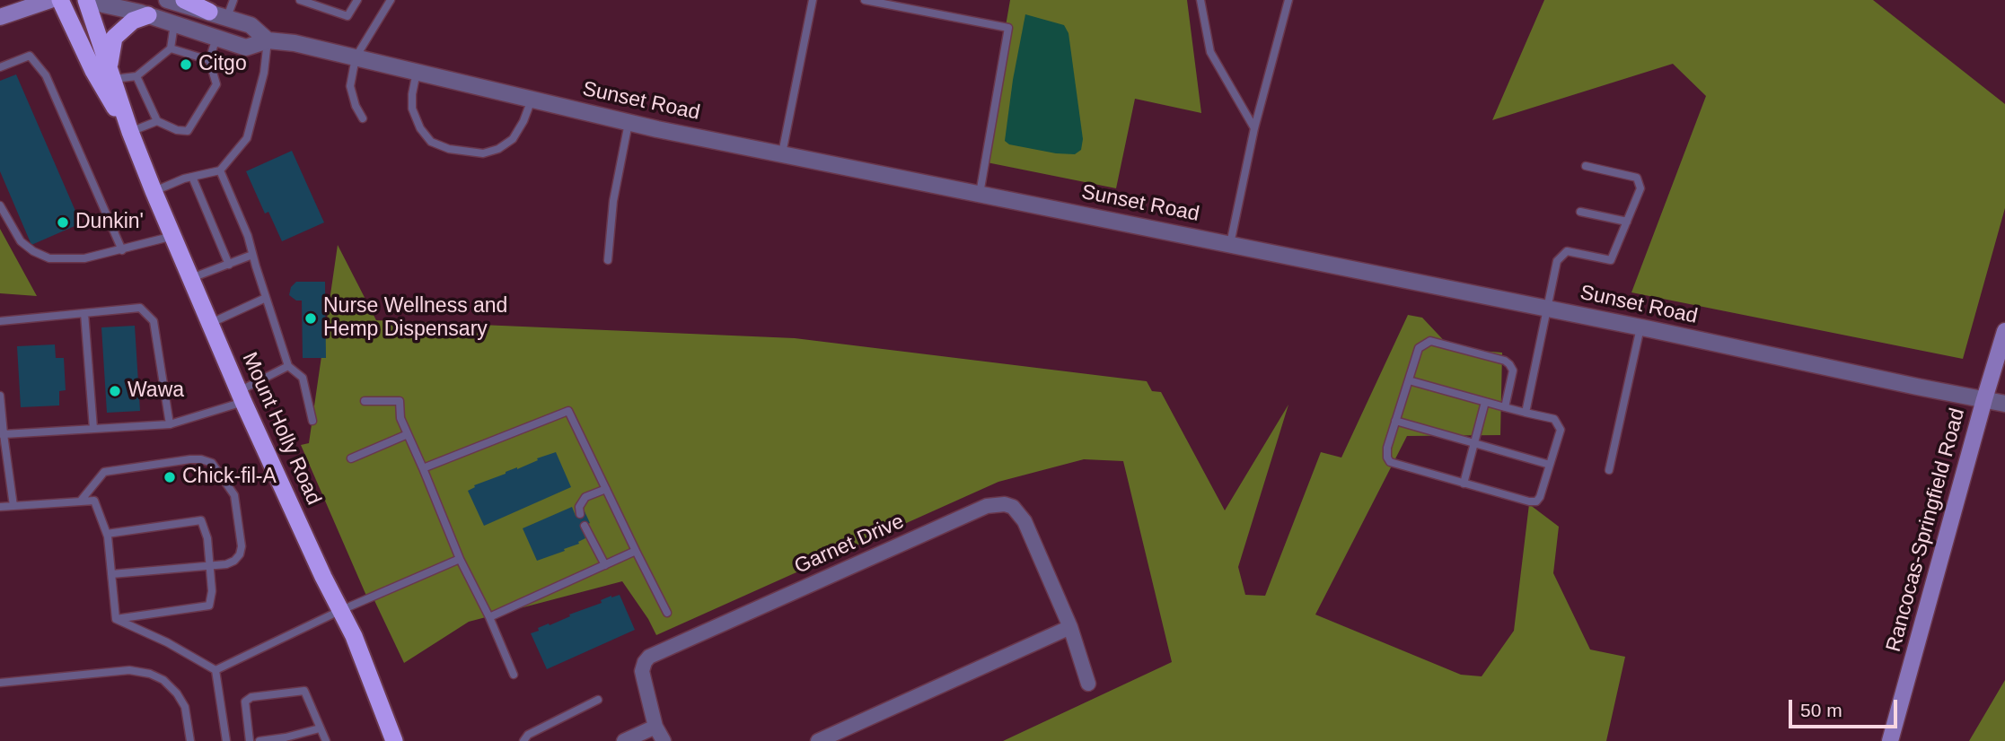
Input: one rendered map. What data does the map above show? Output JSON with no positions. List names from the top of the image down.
{
  "streets": {
    "highway": ["Mount Holly Road"],
    "main road": ["Rancocas-Springfield Road"],
    "street": ["Sunset Road", "Garnet Drive"]
  },
  "crossings": [
    ["Sunset Road", "Rancocas-Springfield Road"]
  ],
  "places": [
    "Citgo",
    "Dunkin'",
    "Nurse Wellness and Hemp Dispensary",
    "Wawa",
    "Chick-fil-A"
  ],
  "scale_bar": "50 m"
}
